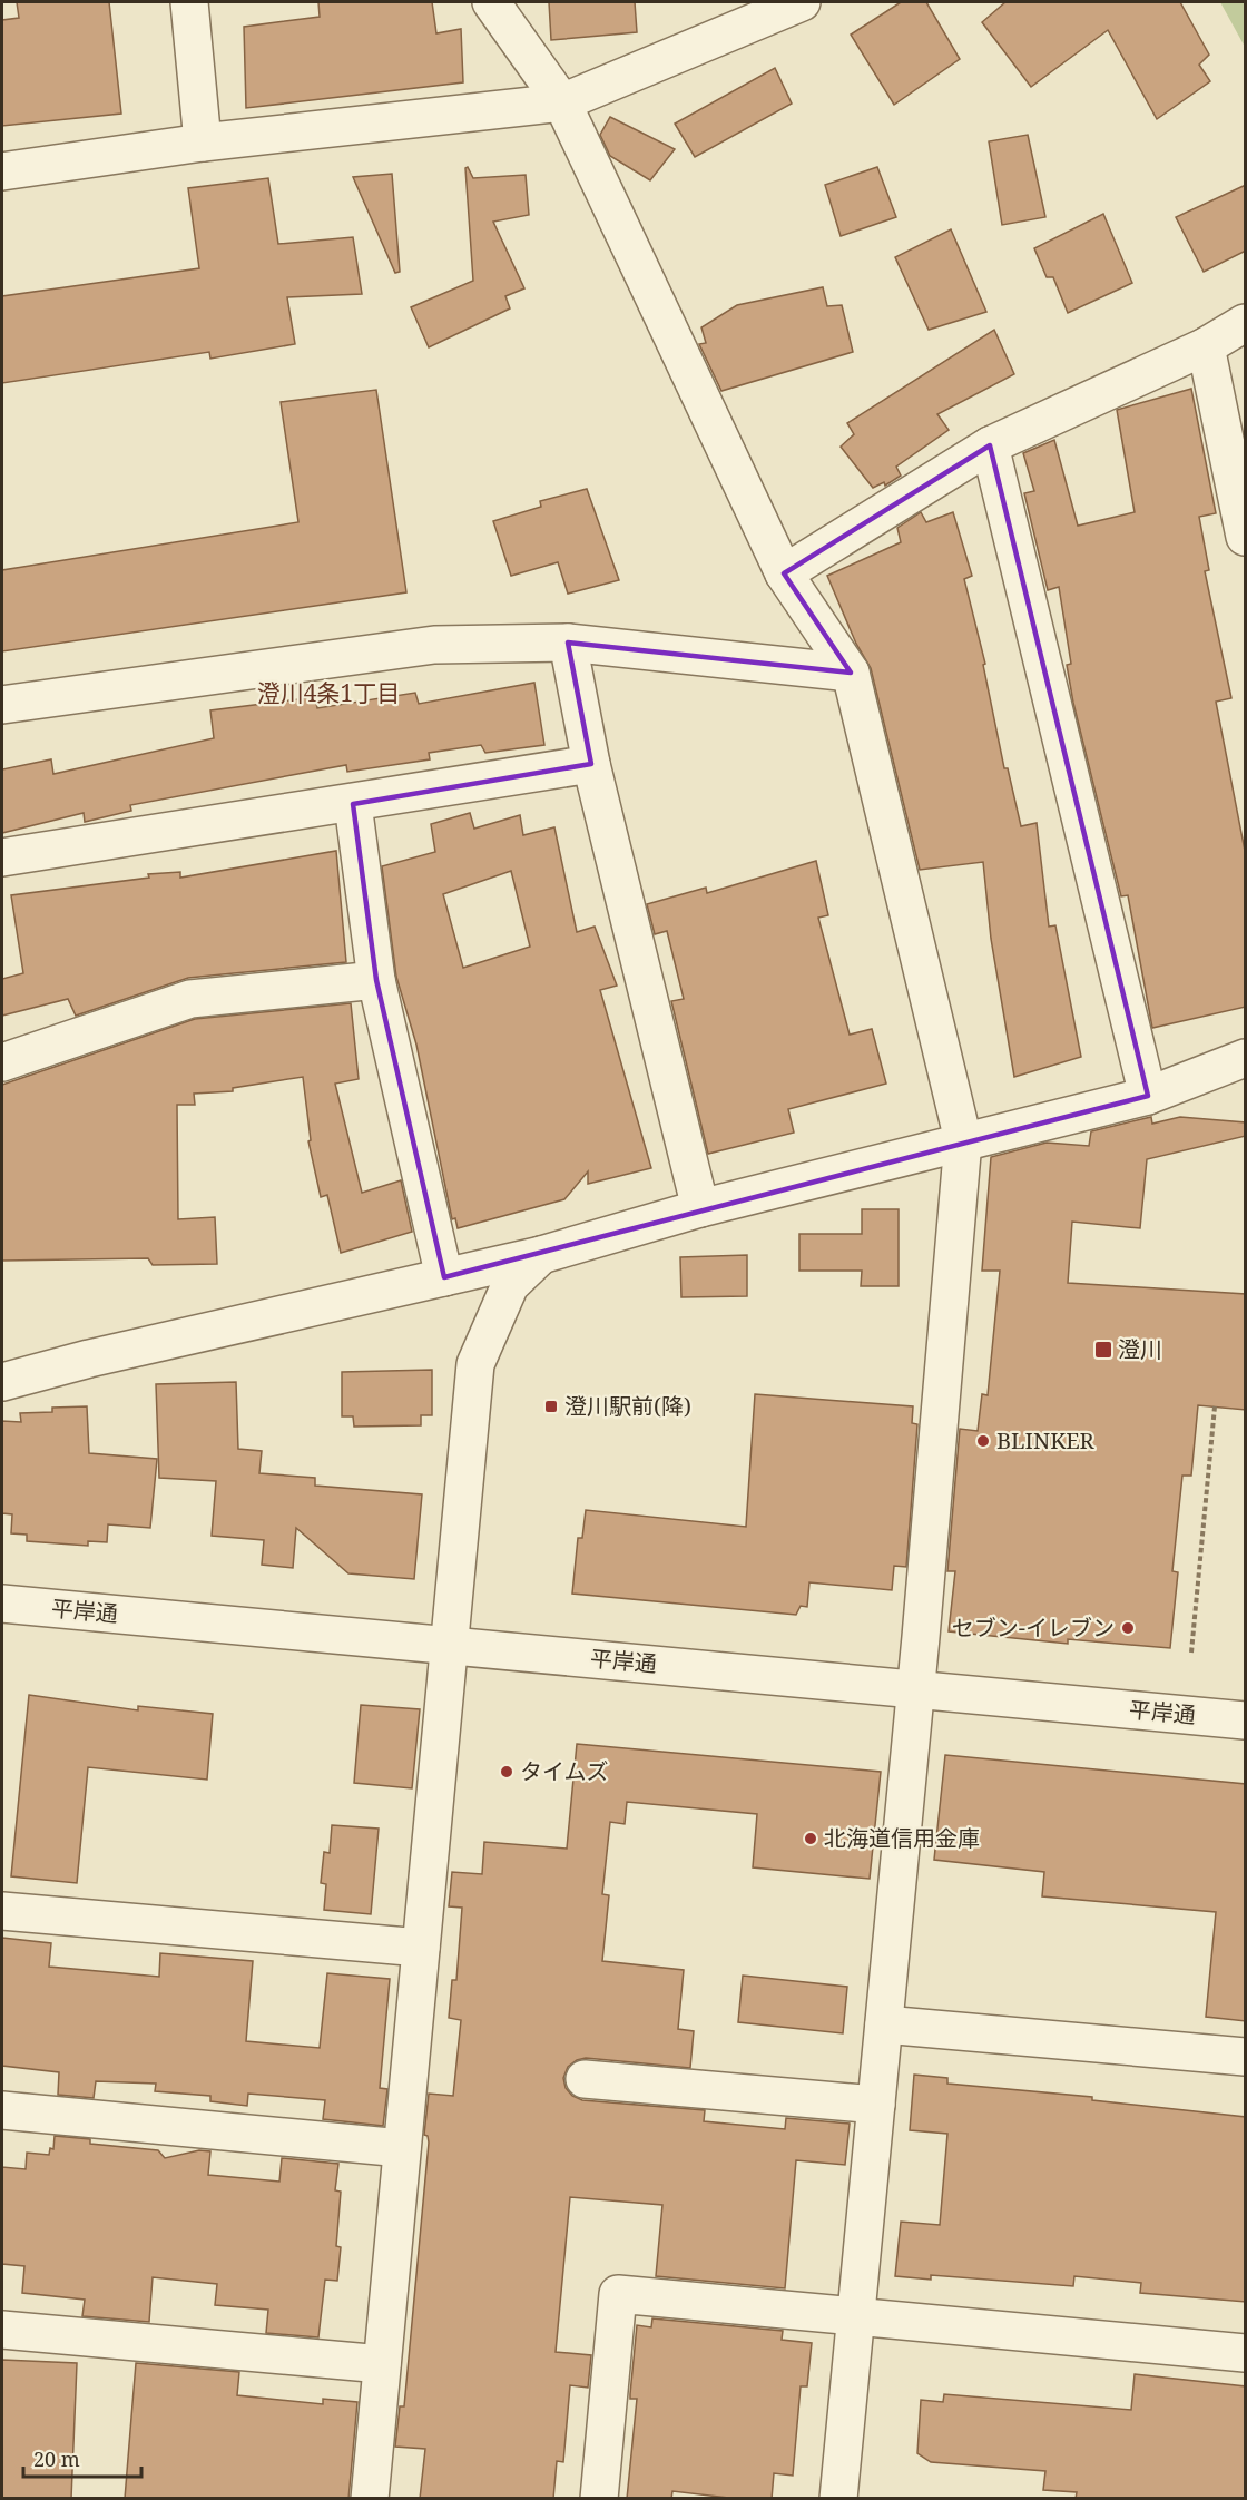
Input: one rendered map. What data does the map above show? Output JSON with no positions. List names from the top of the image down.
{
  "streets": {
    "street": ["平岸通"]
  },
  "districts": ["澄川4条1丁目"],
  "places": {
    "transit": ["澄川", "澄川駅前(降)"],
    "other": [
      "BLINKER",
      "セブン-イレブン",
      "タイムズ",
      "北海道信用金庫"
    ]
  },
  "scale_bar": "20 m"
}
